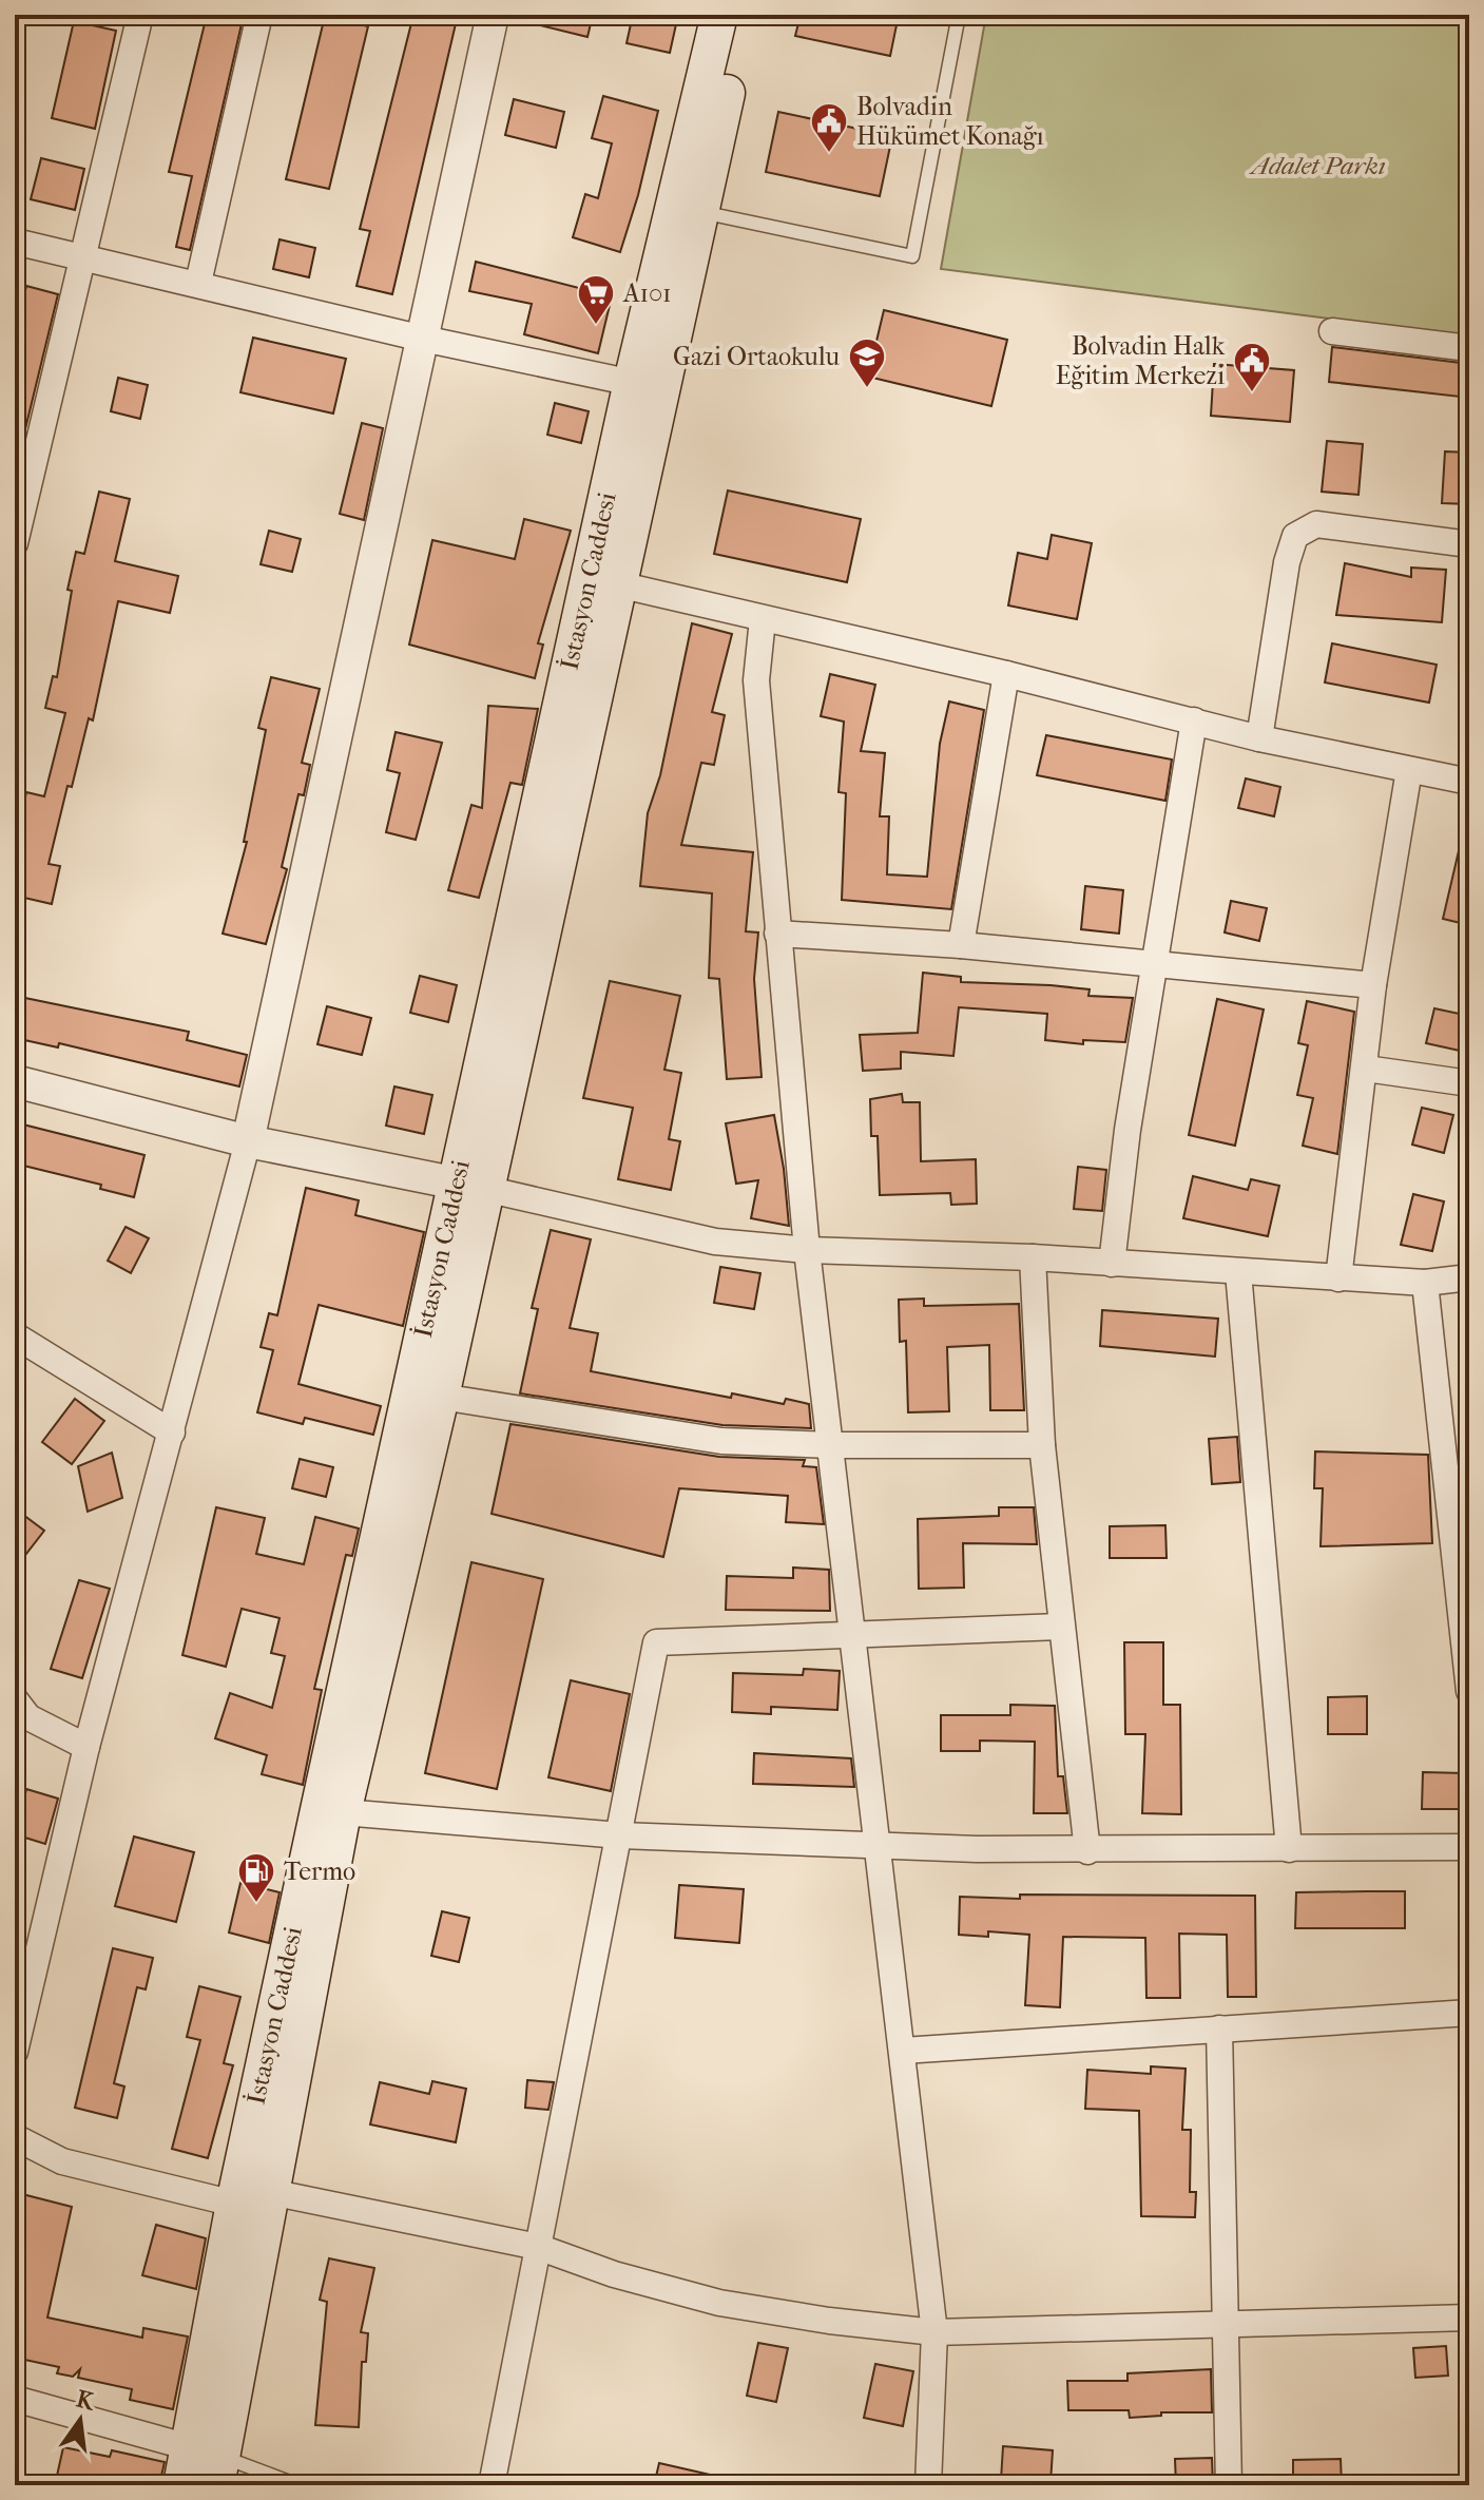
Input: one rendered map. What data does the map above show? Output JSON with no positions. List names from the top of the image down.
{
  "streets": {
    "main road": ["İstasyon Caddesi"]
  },
  "parks": ["Adalet Parkı"],
  "places": {
    "public building": ["Bolvadin Hükümet Konağı", "Bolvadin Halk Eğitim Merkezi"],
    "supermarket": ["A101"],
    "school or university": ["Gazi Ortaokulu"],
    "fuel station": ["Termo"]
  },
  "north": "top"
}
